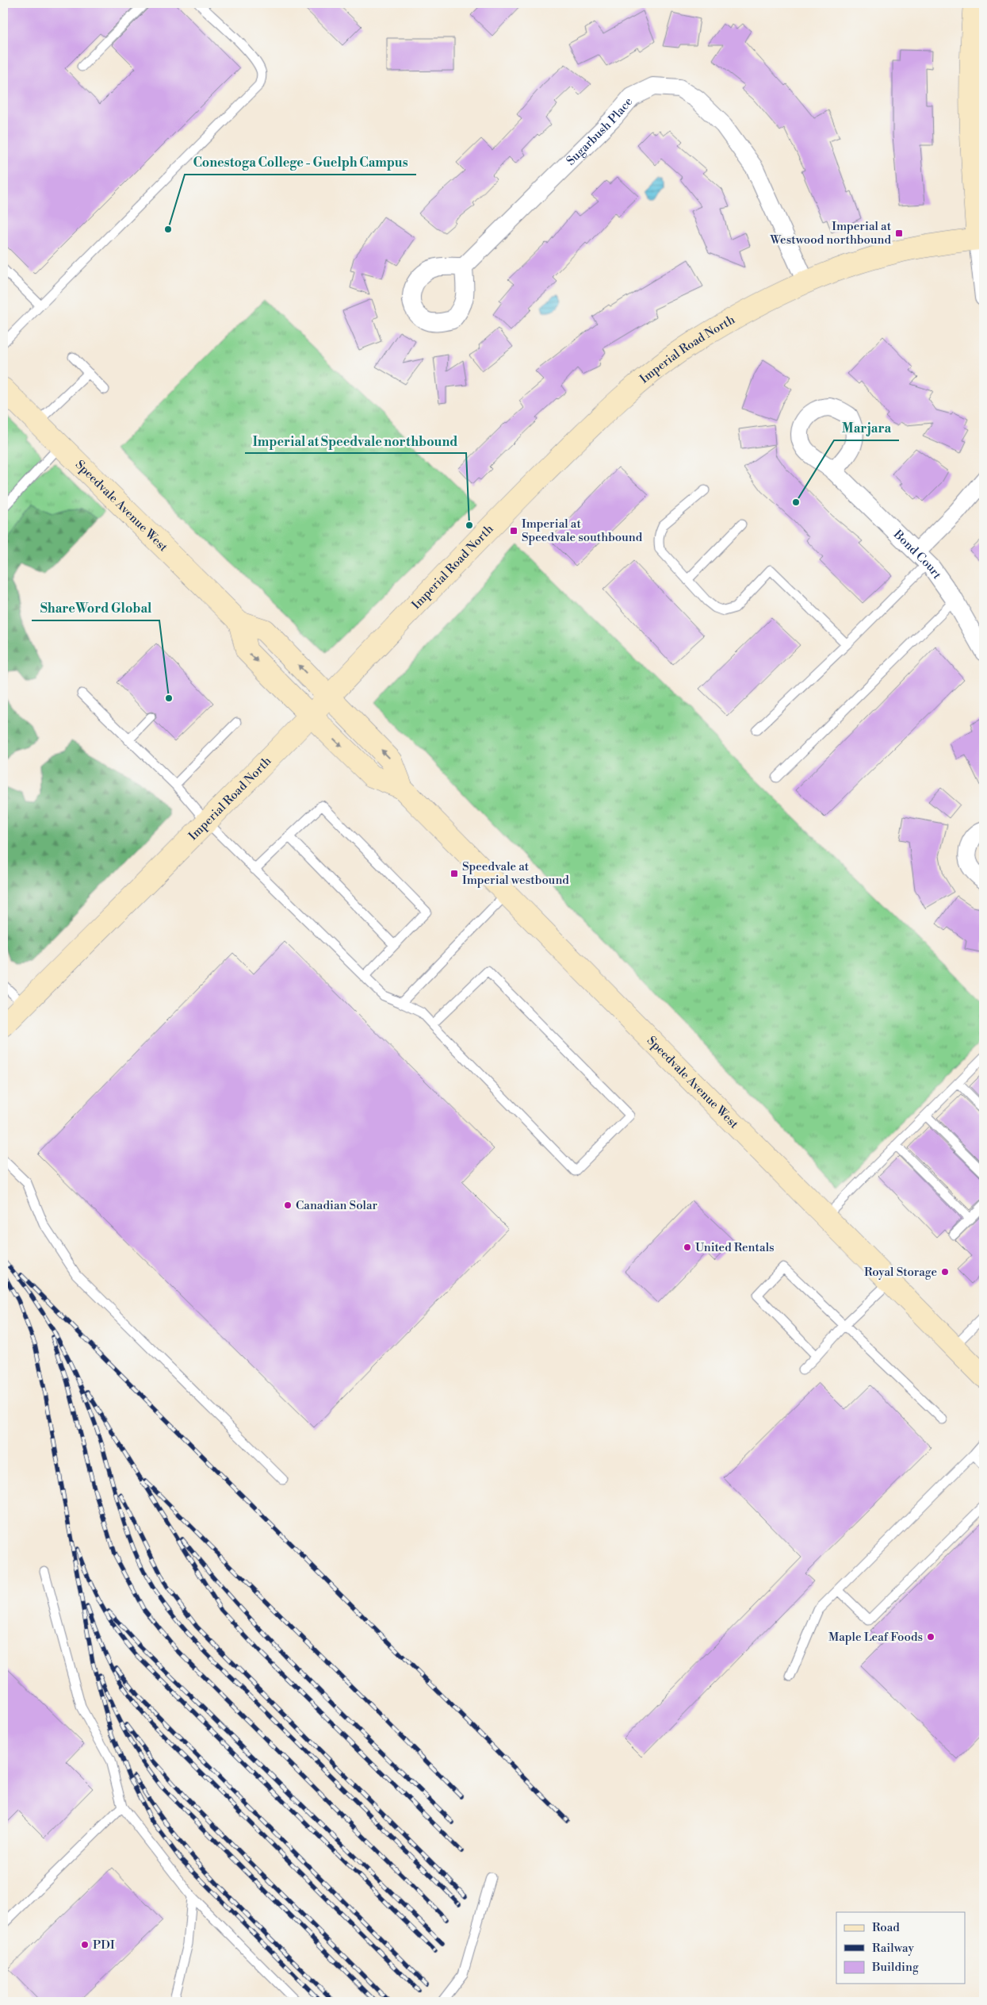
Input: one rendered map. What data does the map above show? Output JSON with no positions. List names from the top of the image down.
{
  "streets": {
    "main road": ["Imperial Road North", "Speedvale Avenue West"],
    "street": ["Sugarbush Place", "Bond Court"]
  },
  "crossings": [
    ["Sugarbush Place", "Imperial Road North"],
    ["Imperial Road North", "Speedvale Avenue West"]
  ],
  "places": {
    "other": [
      "Conestoga College - Guelph Campus",
      "Marjara",
      "Imperial at Speedvale northbound",
      "ShareWord Global",
      "Canadian Solar",
      "United Rentals",
      "Royal Storage",
      "Maple Leaf Foods",
      "PDI"
    ],
    "transit": ["Imperial at Westwood northbound", "Imperial at Speedvale southbound", "Speedvale at Imperial westbound"]
  },
  "legend": ["Road", "Railway", "Building"]
}
